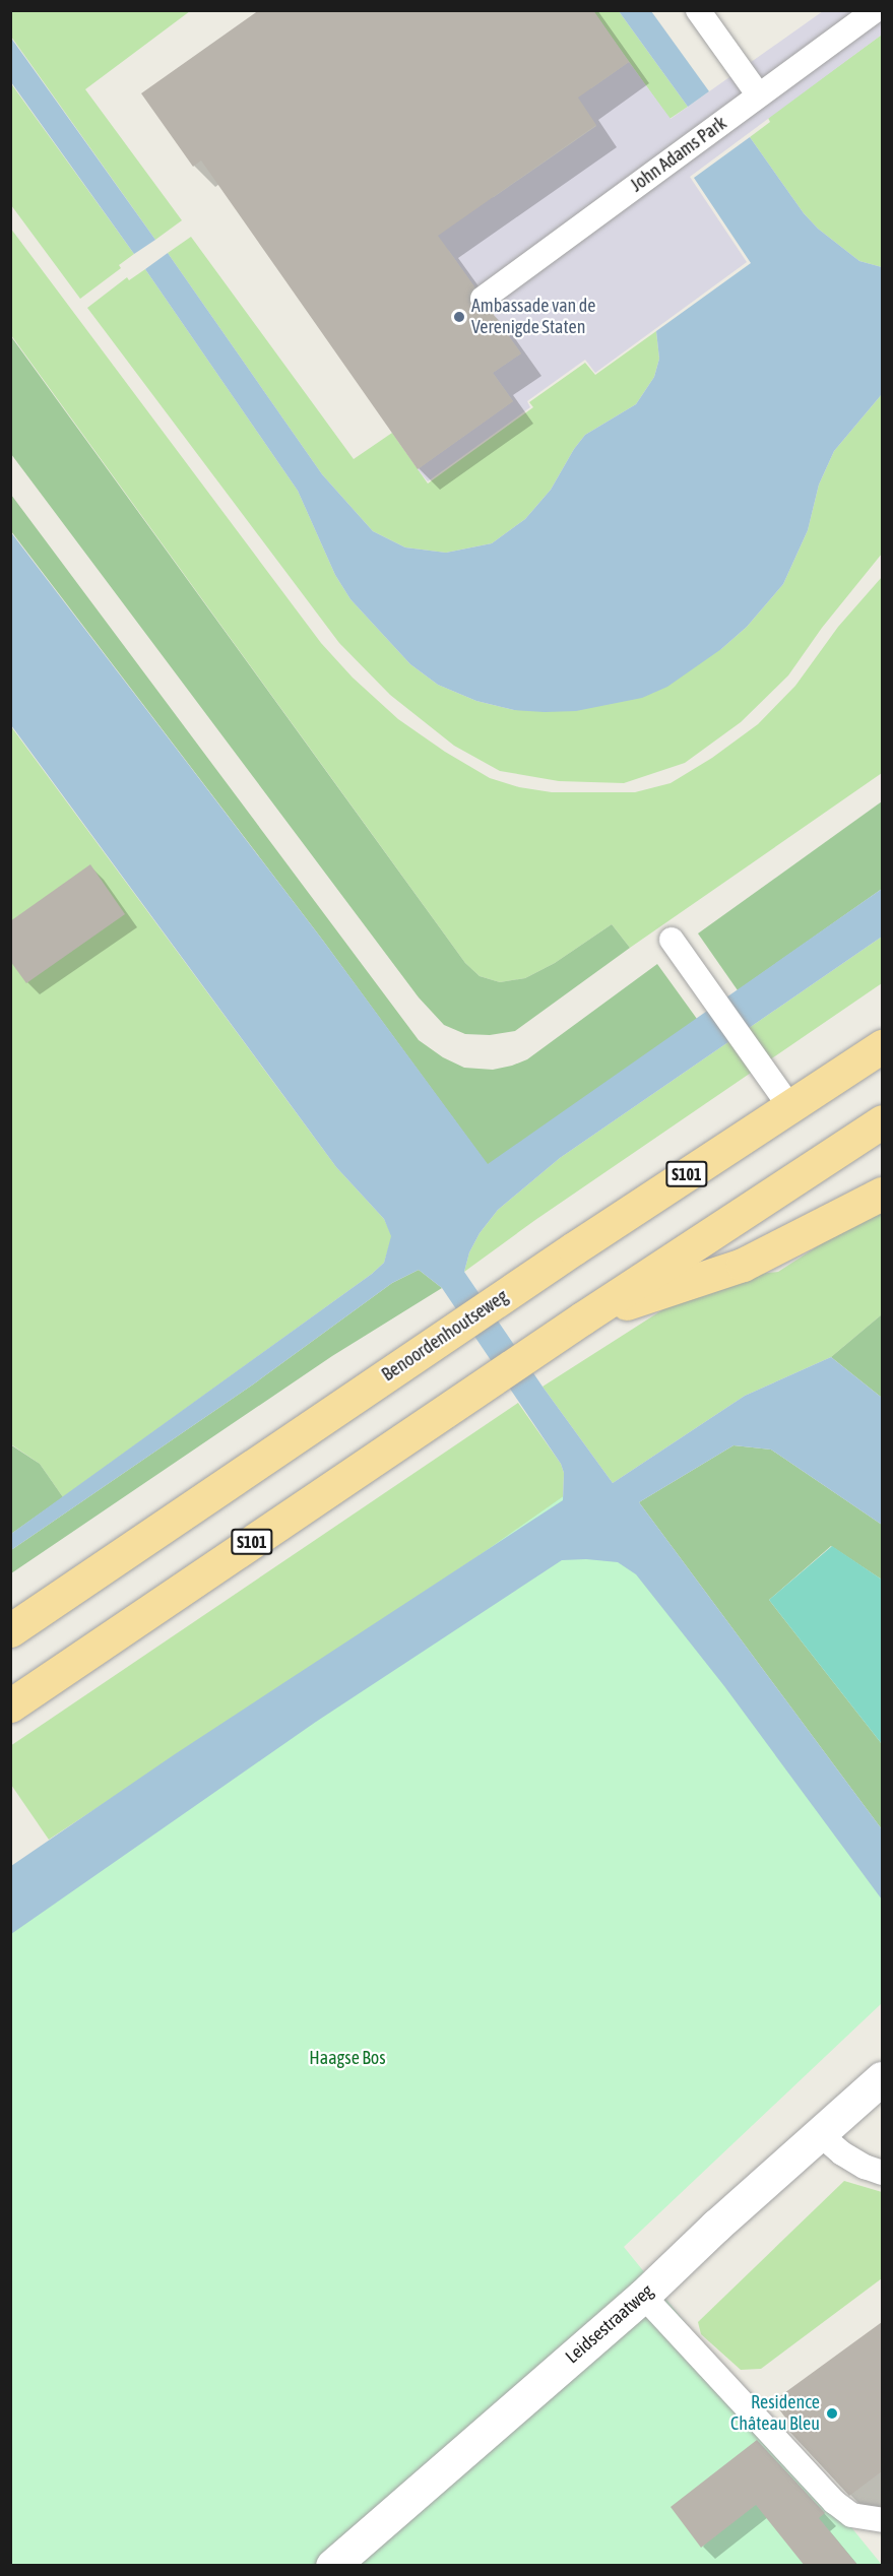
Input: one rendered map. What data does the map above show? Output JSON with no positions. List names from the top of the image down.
{
  "streets": {
    "main road": ["S101", "Benoordenhoutseweg"],
    "street": ["Leidsestraatweg"],
    "lane": ["John Adams Park"]
  },
  "parks": ["Haagse Bos"],
  "places": ["Ambassade van de Verenigde Staten", "Residence Château Bleu"]
}
